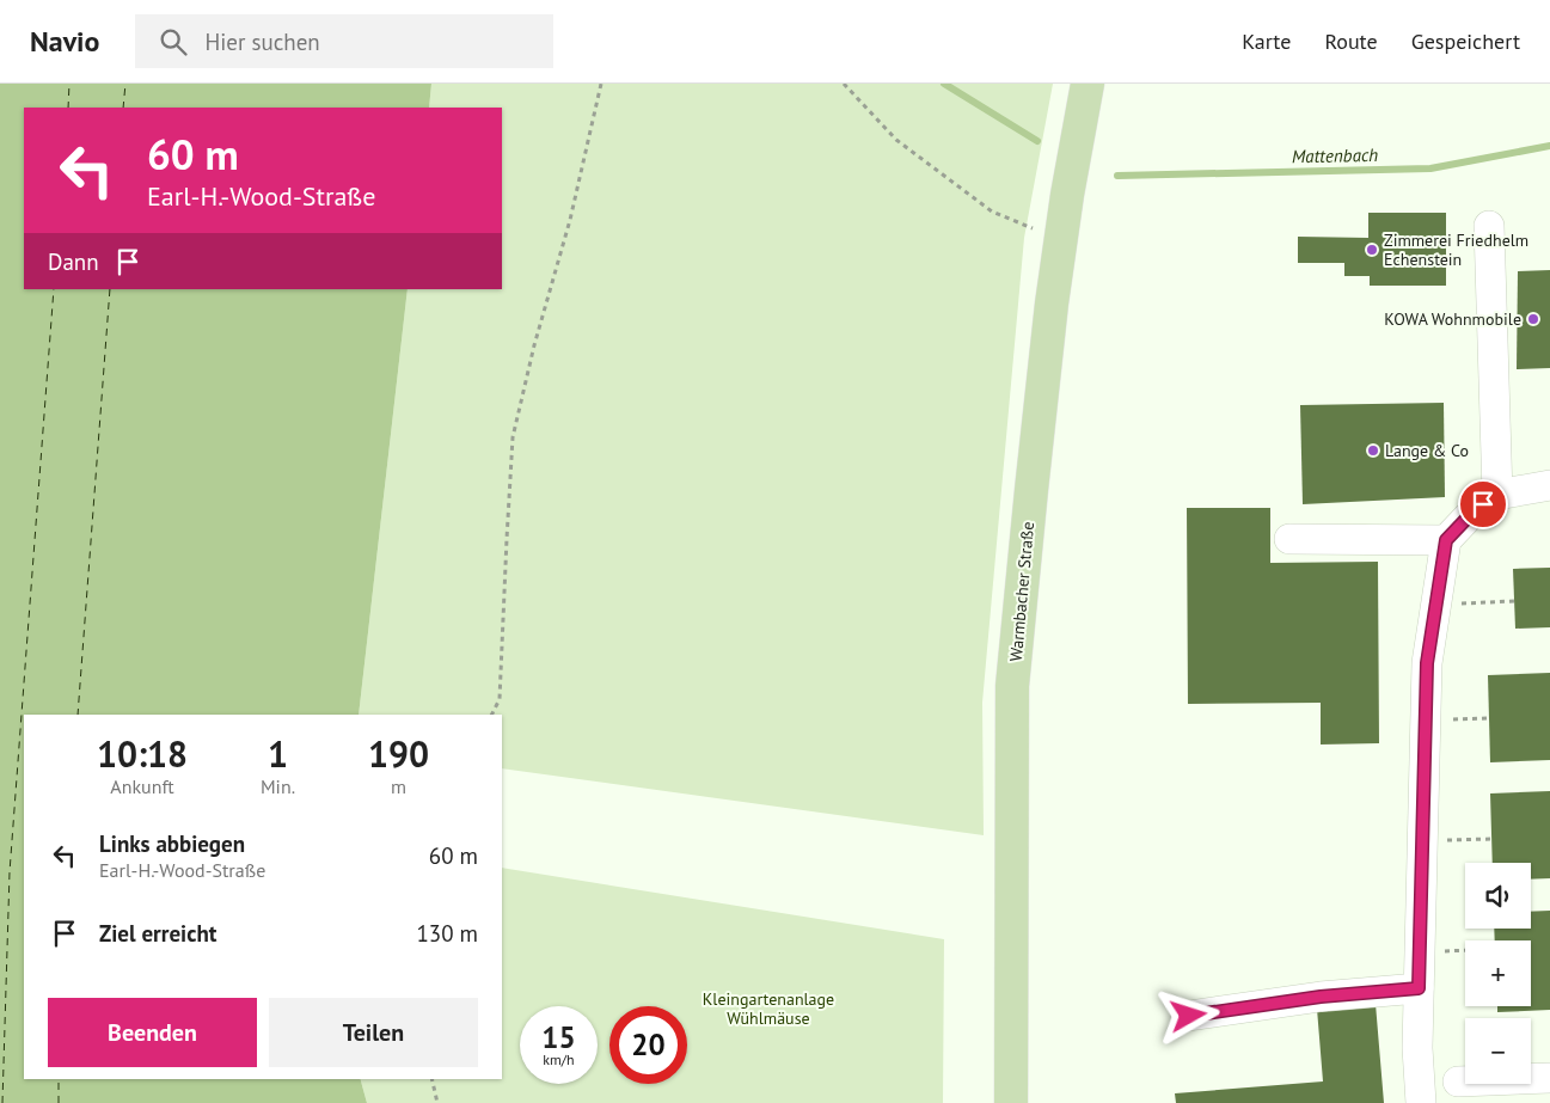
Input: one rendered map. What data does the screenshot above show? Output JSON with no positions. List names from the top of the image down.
{
  "streets": {
    "main road": ["Warmbacher Straße"]
  },
  "water": ["Mattenbach"],
  "parks": ["Kleingartenanlage Wühlmäuse"],
  "places": ["Zimmerei Friedhelm Echenstein", "KOWA Wohnmobile", "Lange & Co"],
  "page": {
    "header": "Navio",
    "search": "Hier suchen",
    "nav": ["Karte", "Route", "Gespeichert"],
    "turn": ["60 m", "Earl-H.-Wood-Straße"],
    "then": "Dann",
    "eta": [
      "10:18",
      "Ankunft",
      "1",
      "Min.",
      "190",
      "m"
    ],
    "list": [
      {
        "name": "Links abbiegen",
        "note": "Earl-H.-Wood-Straße",
        "value": "60 m"
      },
      {
        "name": "Ziel erreicht",
        "value": "130 m"
      }
    ],
    "map_buttons": ["+", "−"],
    "buttons": ["Beenden", "Teilen"],
    "speed": "15 km/h",
    "limit": "20"
  }
}
